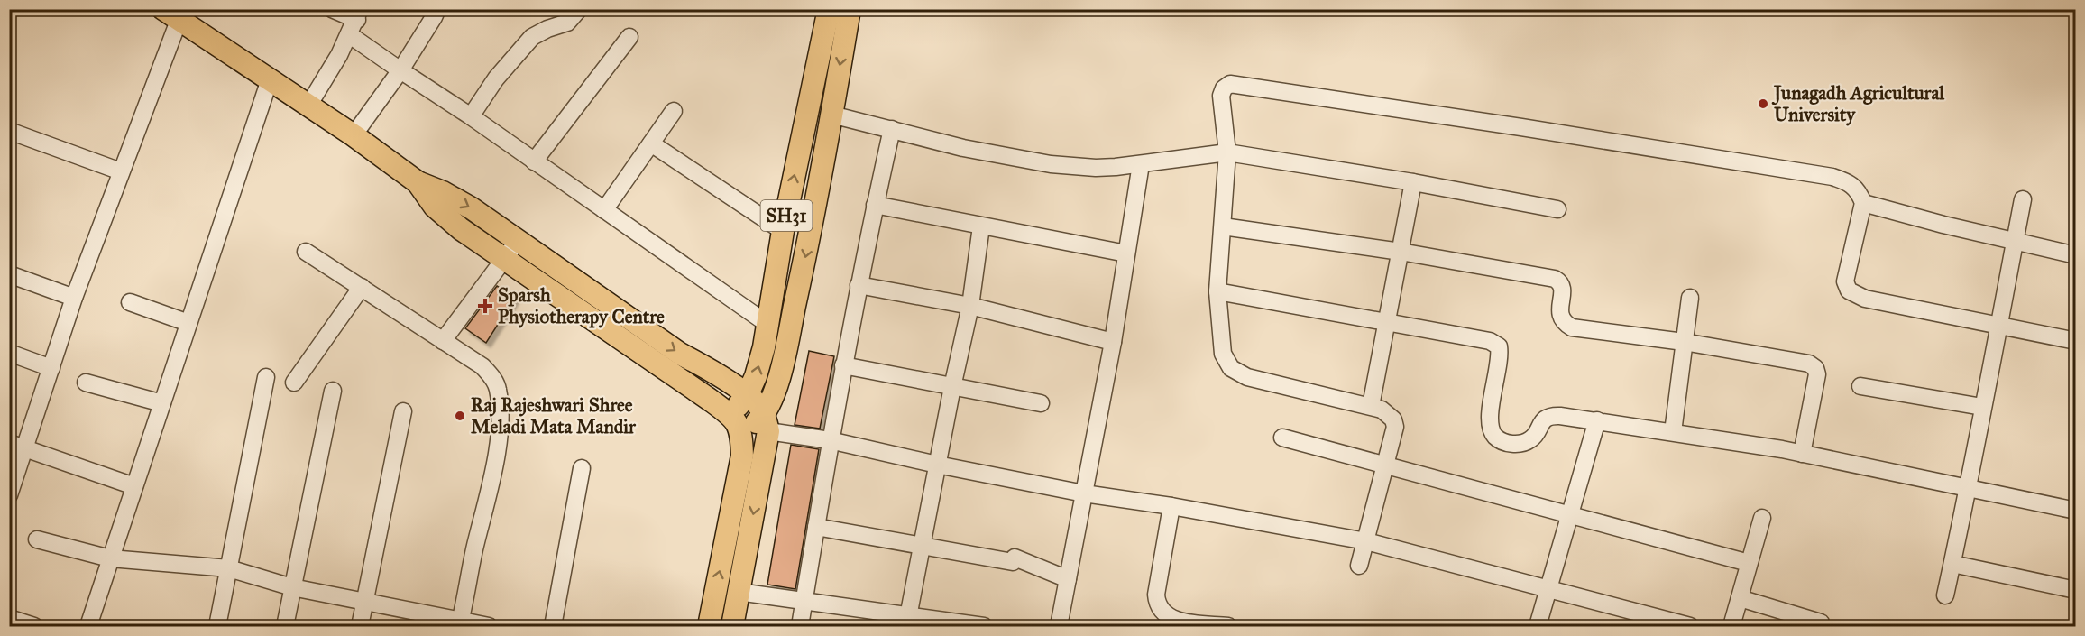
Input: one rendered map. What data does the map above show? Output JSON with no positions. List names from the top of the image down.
{
  "streets": {
    "main road": ["SH31"]
  },
  "places": {
    "other": ["Junagadh Agricultural University", "Raj Rajeshwari Shree Meladi Mata Mandir"],
    "health": ["Sparsh Physiotherapy Centre"]
  }
}
